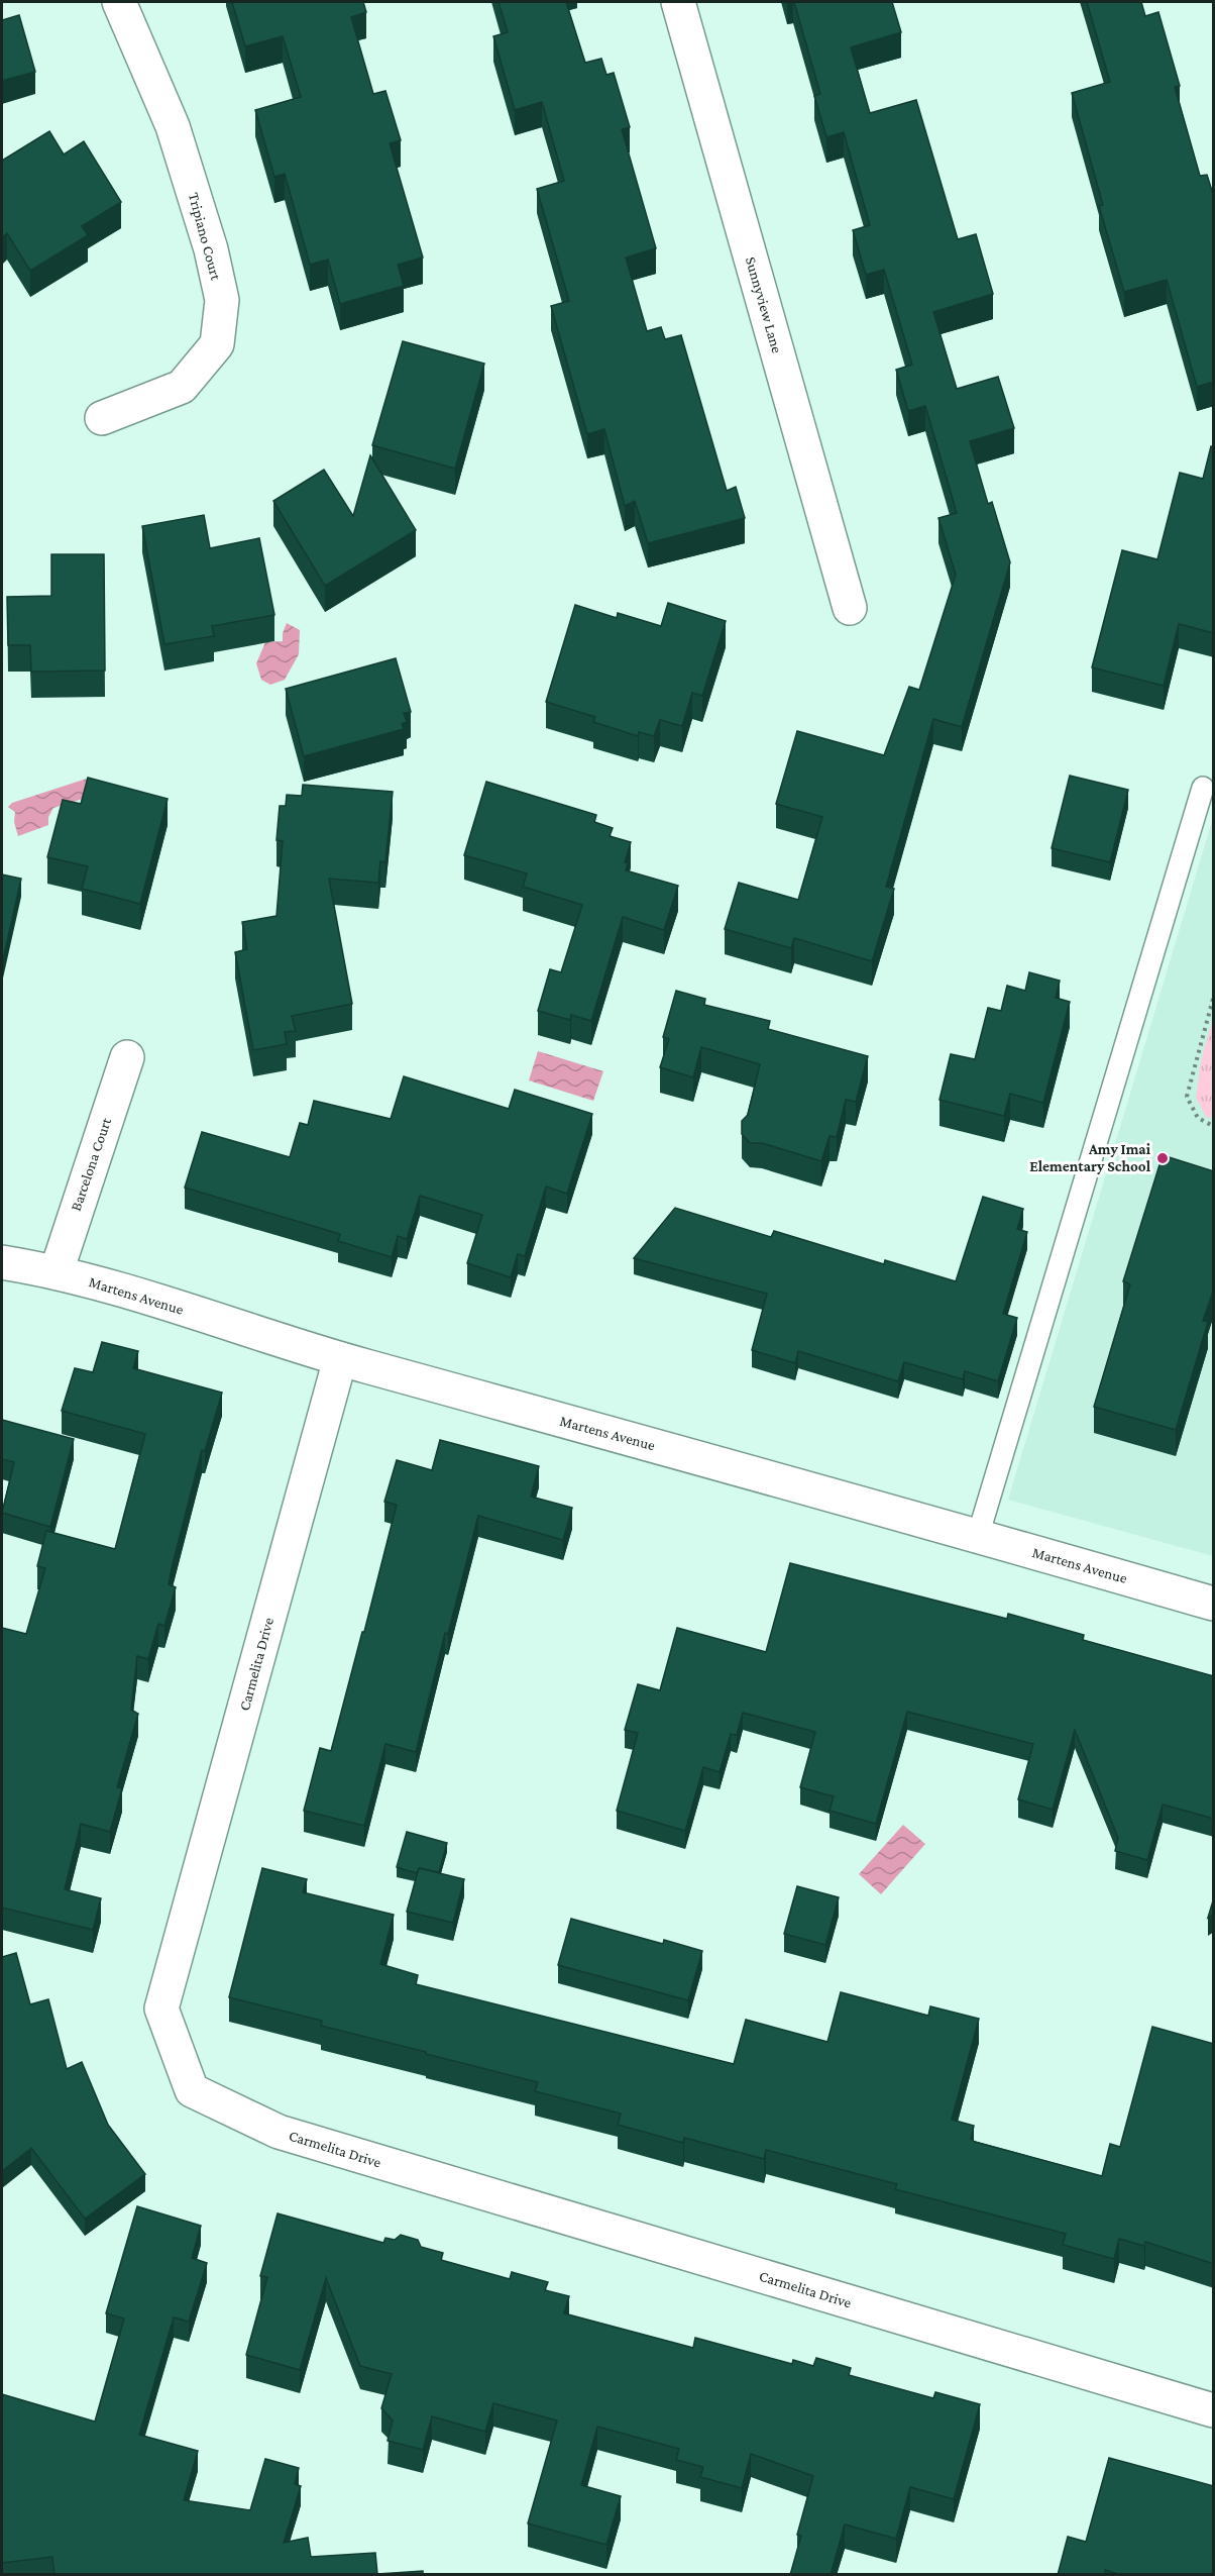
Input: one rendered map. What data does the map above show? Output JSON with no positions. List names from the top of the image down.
{
  "streets": {
    "street": [
      "Tripiano Court",
      "Sunnyview Lane",
      "Barcelona Court",
      "Martens Avenue",
      "Carmelita Drive"
    ]
  },
  "crossings": [
    ["Barcelona Court", "Martens Avenue"],
    ["Martens Avenue", "Carmelita Drive"]
  ],
  "places": ["Amy Imai Elementary School"]
}
